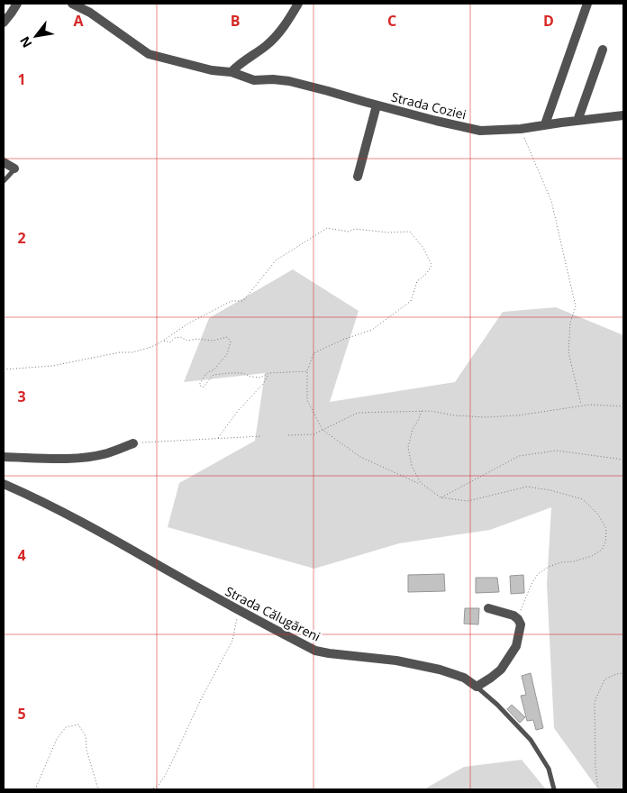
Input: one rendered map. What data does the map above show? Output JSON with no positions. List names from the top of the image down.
{
  "streets": {
    "street": ["Strada Coziei", "Strada Călugăreni"]
  },
  "north": "bottom left",
  "grid": {
    "columns": [
      "A",
      "B",
      "C",
      "D"
    ],
    "rows": [
      "1",
      "2",
      "3",
      "4",
      "5"
    ]
  }
}
